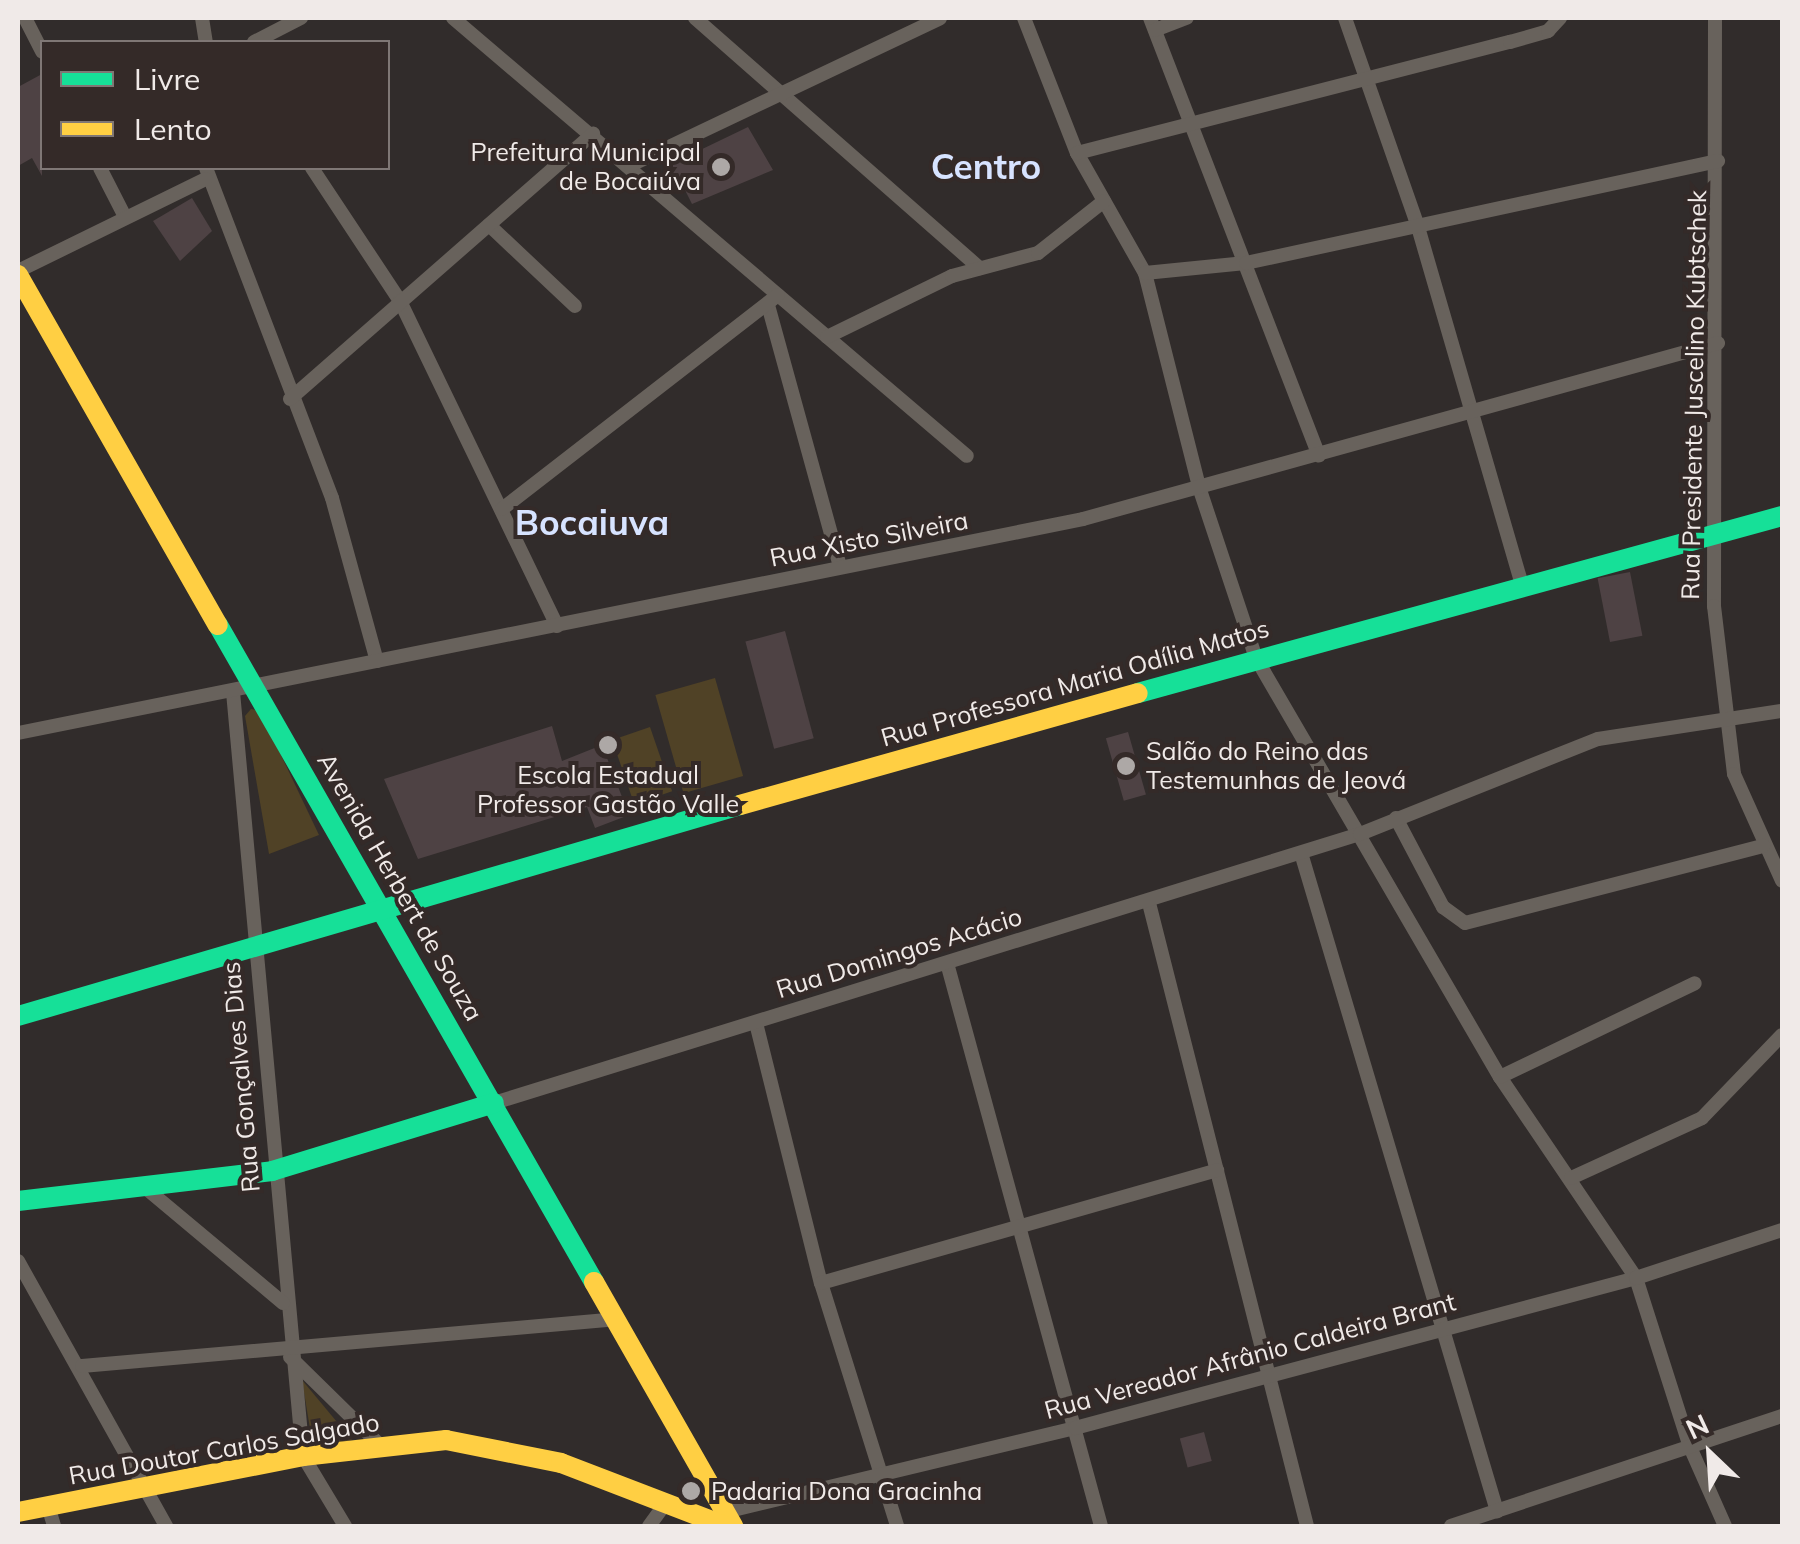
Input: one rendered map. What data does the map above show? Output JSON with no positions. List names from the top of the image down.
{
  "streets": {
    "street": [
      "Rua Presidente Juscelino Kubtschek",
      "Rua Xisto Silveira",
      "Rua Professora Maria Odília Matos",
      "Avenida Herbert de Souza",
      "Rua Domingos Acácio",
      "Rua Gonçalves Dias",
      "Rua Vereador Afrânio Caldeira Brant",
      "Rua Doutor Carlos Salgado"
    ]
  },
  "crossings": [
    ["Rua Presidente Juscelino Kubtschek", "Rua Xisto Silveira"],
    ["Rua Presidente Juscelino Kubtschek", "Rua Professora Maria Odília Matos"],
    ["Rua Presidente Juscelino Kubtschek", "Rua Domingos Acácio"],
    ["Rua Xisto Silveira", "Avenida Herbert de Souza"],
    ["Rua Xisto Silveira", "Rua Gonçalves Dias"],
    ["Rua Professora Maria Odília Matos", "Avenida Herbert de Souza"],
    ["Rua Professora Maria Odília Matos", "Rua Gonçalves Dias"],
    ["Avenida Herbert de Souza", "Rua Domingos Acácio"],
    ["Avenida Herbert de Souza", "Rua Vereador Afrânio Caldeira Brant"],
    ["Avenida Herbert de Souza", "Rua Doutor Carlos Salgado"],
    ["Rua Domingos Acácio", "Rua Gonçalves Dias"],
    ["Rua Gonçalves Dias", "Rua Doutor Carlos Salgado"],
    ["Rua Vereador Afrânio Caldeira Brant", "Rua Doutor Carlos Salgado"]
  ],
  "districts": ["Centro", "Bocaiuva"],
  "places": [
    "Prefeitura Municipal de Bocaiúva",
    "Escola Estadual Professor Gastão Valle",
    "Salão do Reino das Testemunhas de Jeová",
    "Padaria Dona Gracinha"
  ],
  "legend": ["Livre", "Lento"],
  "north": "top left"
}
